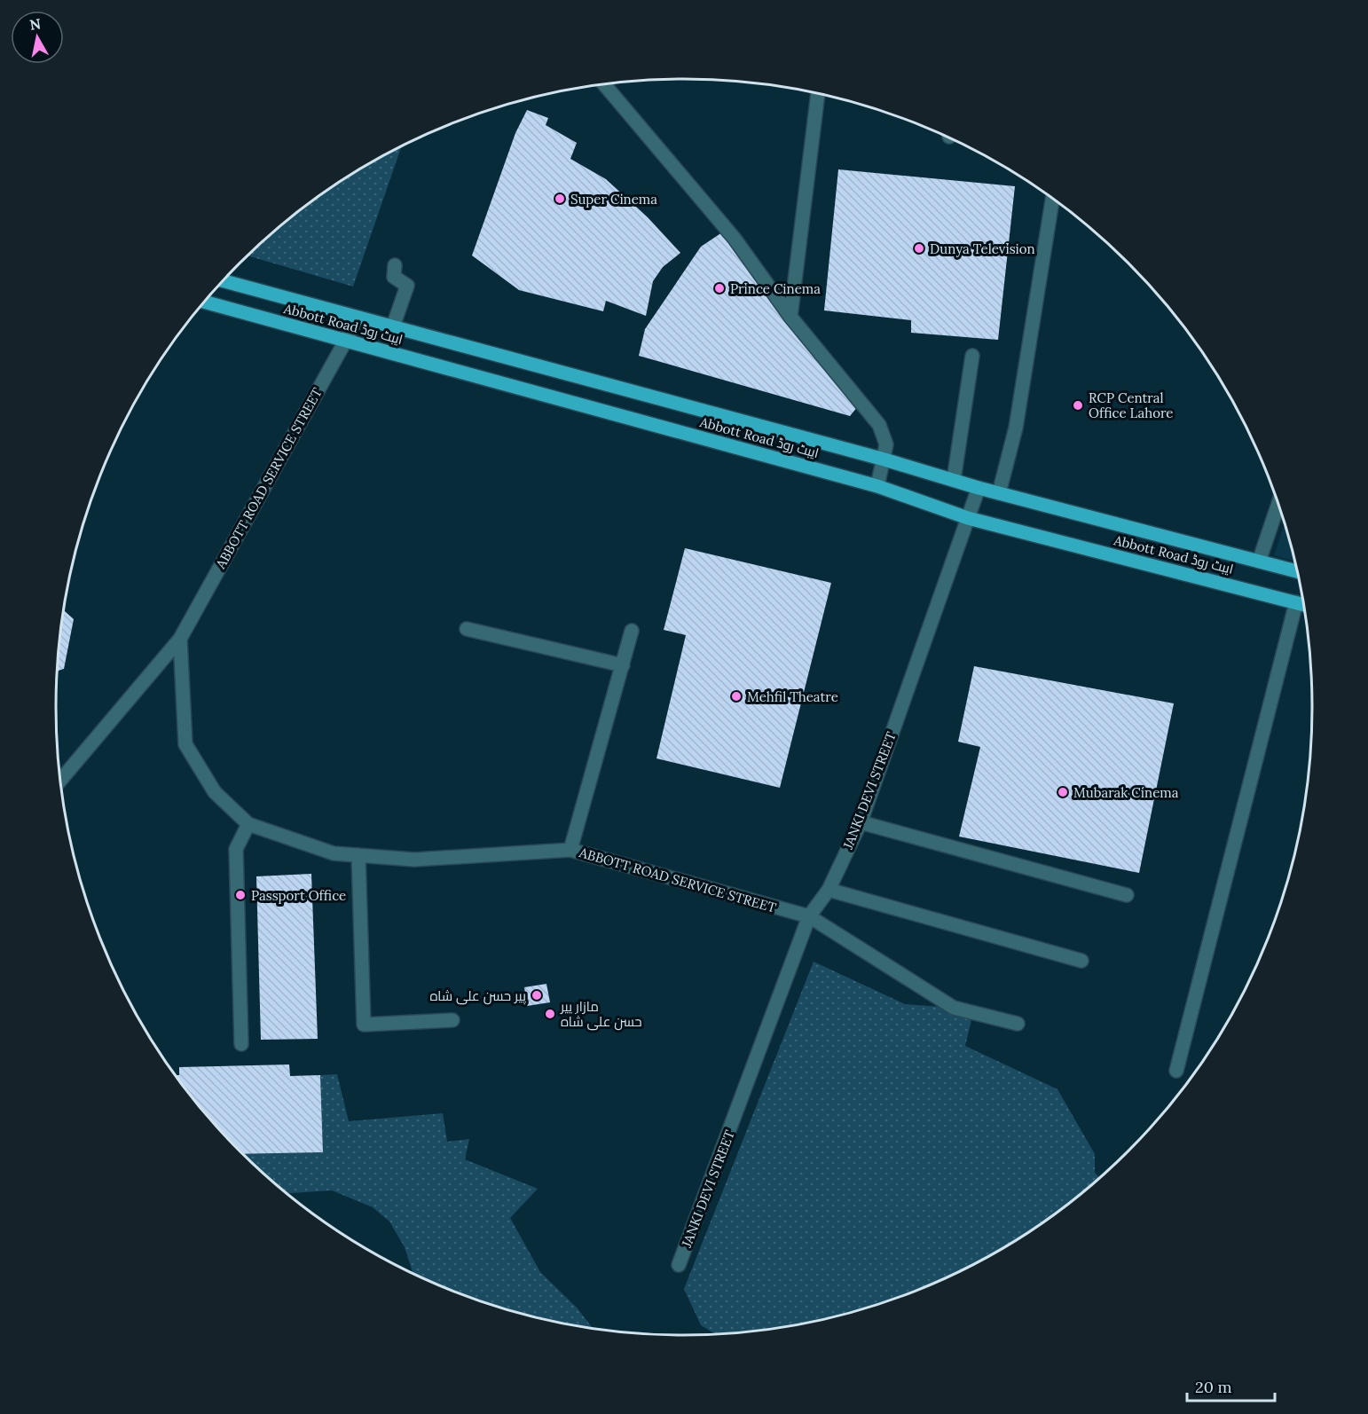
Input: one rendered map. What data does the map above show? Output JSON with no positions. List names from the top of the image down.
{
  "streets": {
    "main road": ["Abbott Road ایبٹ روڈ"],
    "street": ["ABBOTT ROAD SERVICE STREET", "JANKI DEVI STREET"]
  },
  "crossings": [
    ["Abbott Road ایبٹ روڈ", "ABBOTT ROAD SERVICE STREET"],
    ["Abbott Road ایبٹ روڈ", "JANKI DEVI STREET"],
    ["ABBOTT ROAD SERVICE STREET", "JANKI DEVI STREET"]
  ],
  "places": [
    "Super Cinema",
    "Dunya Television",
    "Prince Cinema",
    "RCP Central Office Lahore",
    "Mehfil Theatre",
    "Mubarak Cinema",
    "Passport Office",
    "پیر حسن علی شاہ",
    "مازار پیر حسن علی شاہ"
  ],
  "scale_bar": "20 m",
  "north": "top"
}
